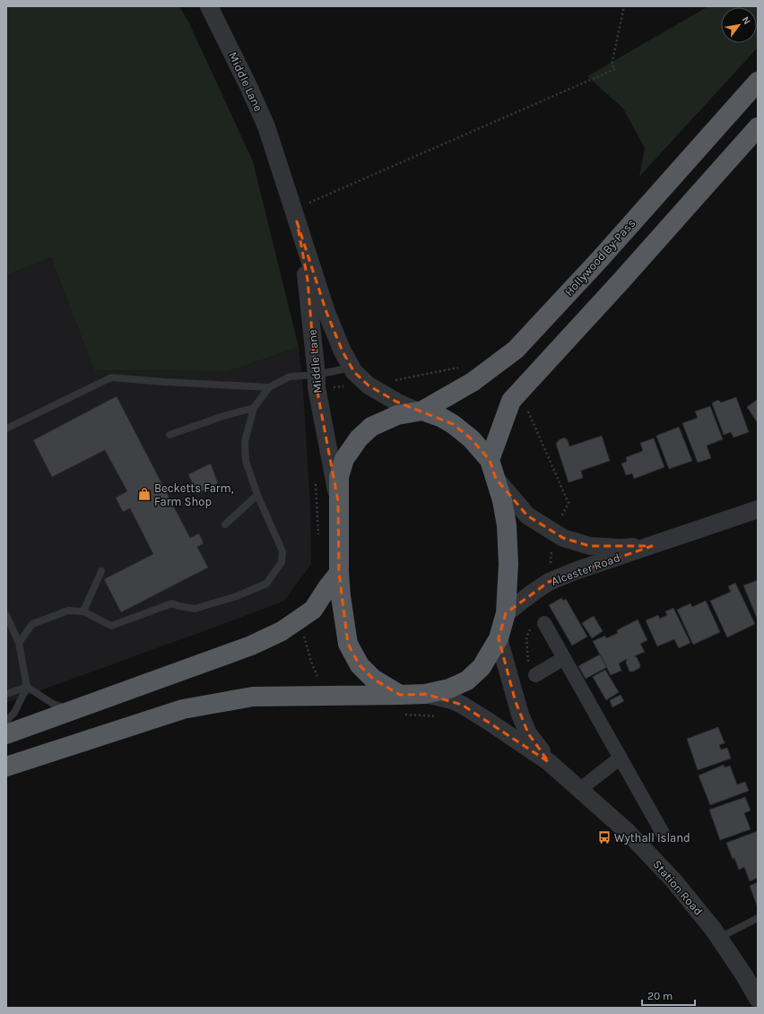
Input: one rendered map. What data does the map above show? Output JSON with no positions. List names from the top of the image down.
{
  "streets": {
    "highway": ["Hollywood By-Pass"],
    "street": ["Middle Lane", "Alcester Road", "Station Road"]
  },
  "crossings": [
    ["Middle Lane", "Hollywood By-Pass"]
  ],
  "places": {
    "shop": ["Becketts Farm, Farm Shop"],
    "bus stop": ["Wythall Island"]
  },
  "scale_bar": "20 m",
  "north": "top right"
}
